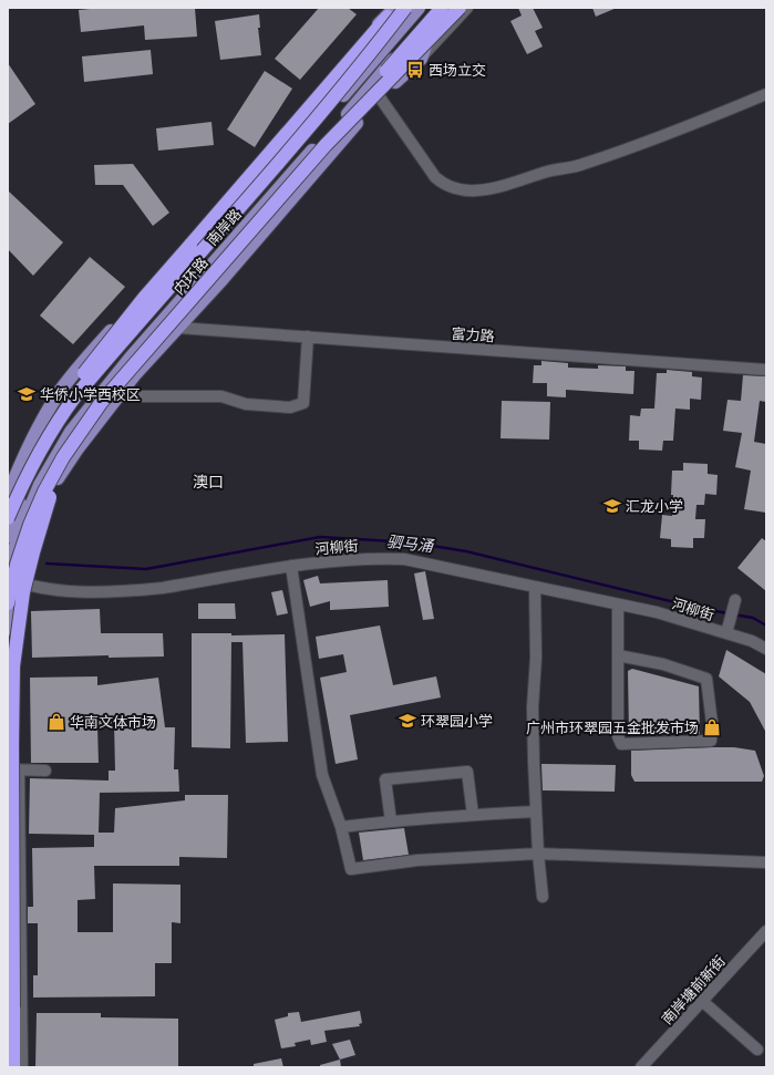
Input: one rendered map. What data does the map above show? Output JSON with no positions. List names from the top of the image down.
{
  "streets": {
    "highway": ["内环路"],
    "main road": ["南岸路"],
    "street": ["富力路", "河柳街", "南岸塘前新街"]
  },
  "crossings": [
    ["南岸路", "内环路"]
  ],
  "districts": ["澳口"],
  "water": ["驷马涌"],
  "places": {
    "bus stop": ["西场立交"],
    "school or university": ["华侨小学西校区", "汇龙小学", "环翠园小学"],
    "shop": ["华南文体市场", "广州市环翠园五金批发市场"]
  }
}
